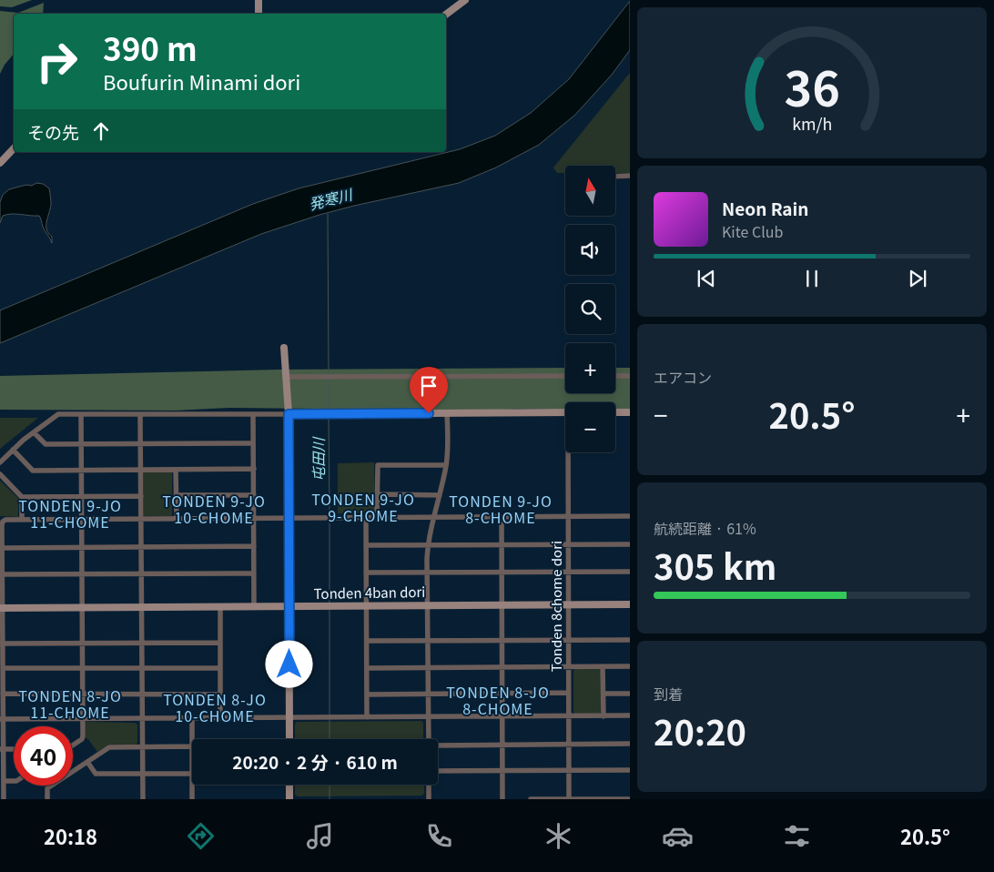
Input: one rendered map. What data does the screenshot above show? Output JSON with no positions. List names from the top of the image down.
{
  "streets": {
    "street": ["Tonden 4ban dori", "Tonden 8chome dori"]
  },
  "crossings": [
    ["Tonden 4ban dori", "Tonden 8chome dori"]
  ],
  "districts": [
    "TONDEN 9-JO 9-CHOME",
    "TONDEN 9-JO 10-CHOME",
    "TONDEN 9-JO 8-CHOME",
    "TONDEN 9-JO 11-CHOME",
    "TONDEN 8-JO 8-CHOME",
    "TONDEN 8-JO 11-CHOME",
    "TONDEN 8-JO 10-CHOME"
  ],
  "water": ["発寒川", "屯田川"],
  "north": "top",
  "page": {
    "turn": ["390 m", "Boufurin Minami dori"],
    "then": "その先",
    "map_buttons": ["+", "−"],
    "song": ["Neon Rain", "Kite Club"],
    "tile": [
      "エアコン",
      ["航続距離 · 61%", "305 km"],
      ["到着", "20:20"]
    ],
    "heat": ["−", "20.5°", "+"],
    "limit": "40",
    "trip": "20:20 · 2 分 · 610 m",
    "tabs": ["20:18", "20.5°"],
    "gauge": ["36", "km/h"]
  }
}
